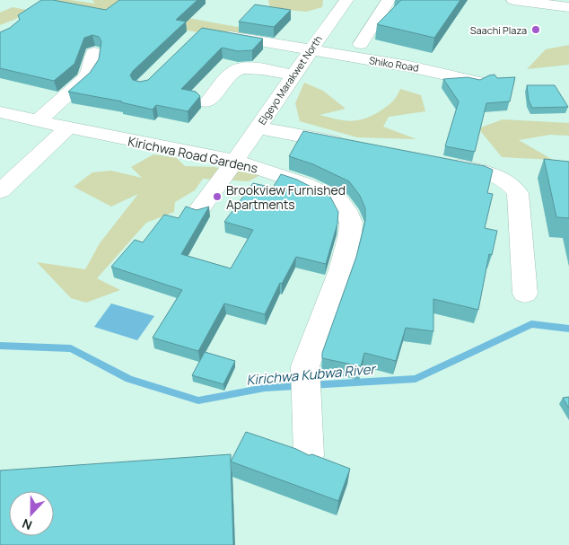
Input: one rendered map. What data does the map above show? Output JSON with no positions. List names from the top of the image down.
{
  "streets": {
    "street": ["Shiko Road", "Elgeyo Marakwet North", "Kirichwa Road Gardens"]
  },
  "crossings": [
    ["Shiko Road", "Elgeyo Marakwet North"],
    ["Elgeyo Marakwet North", "Kirichwa Road Gardens"]
  ],
  "water": ["Kirichwa Kubwa River"],
  "places": ["Saachi Plaza", "Brookview Furnished Apartments"],
  "north": "bottom"
}
